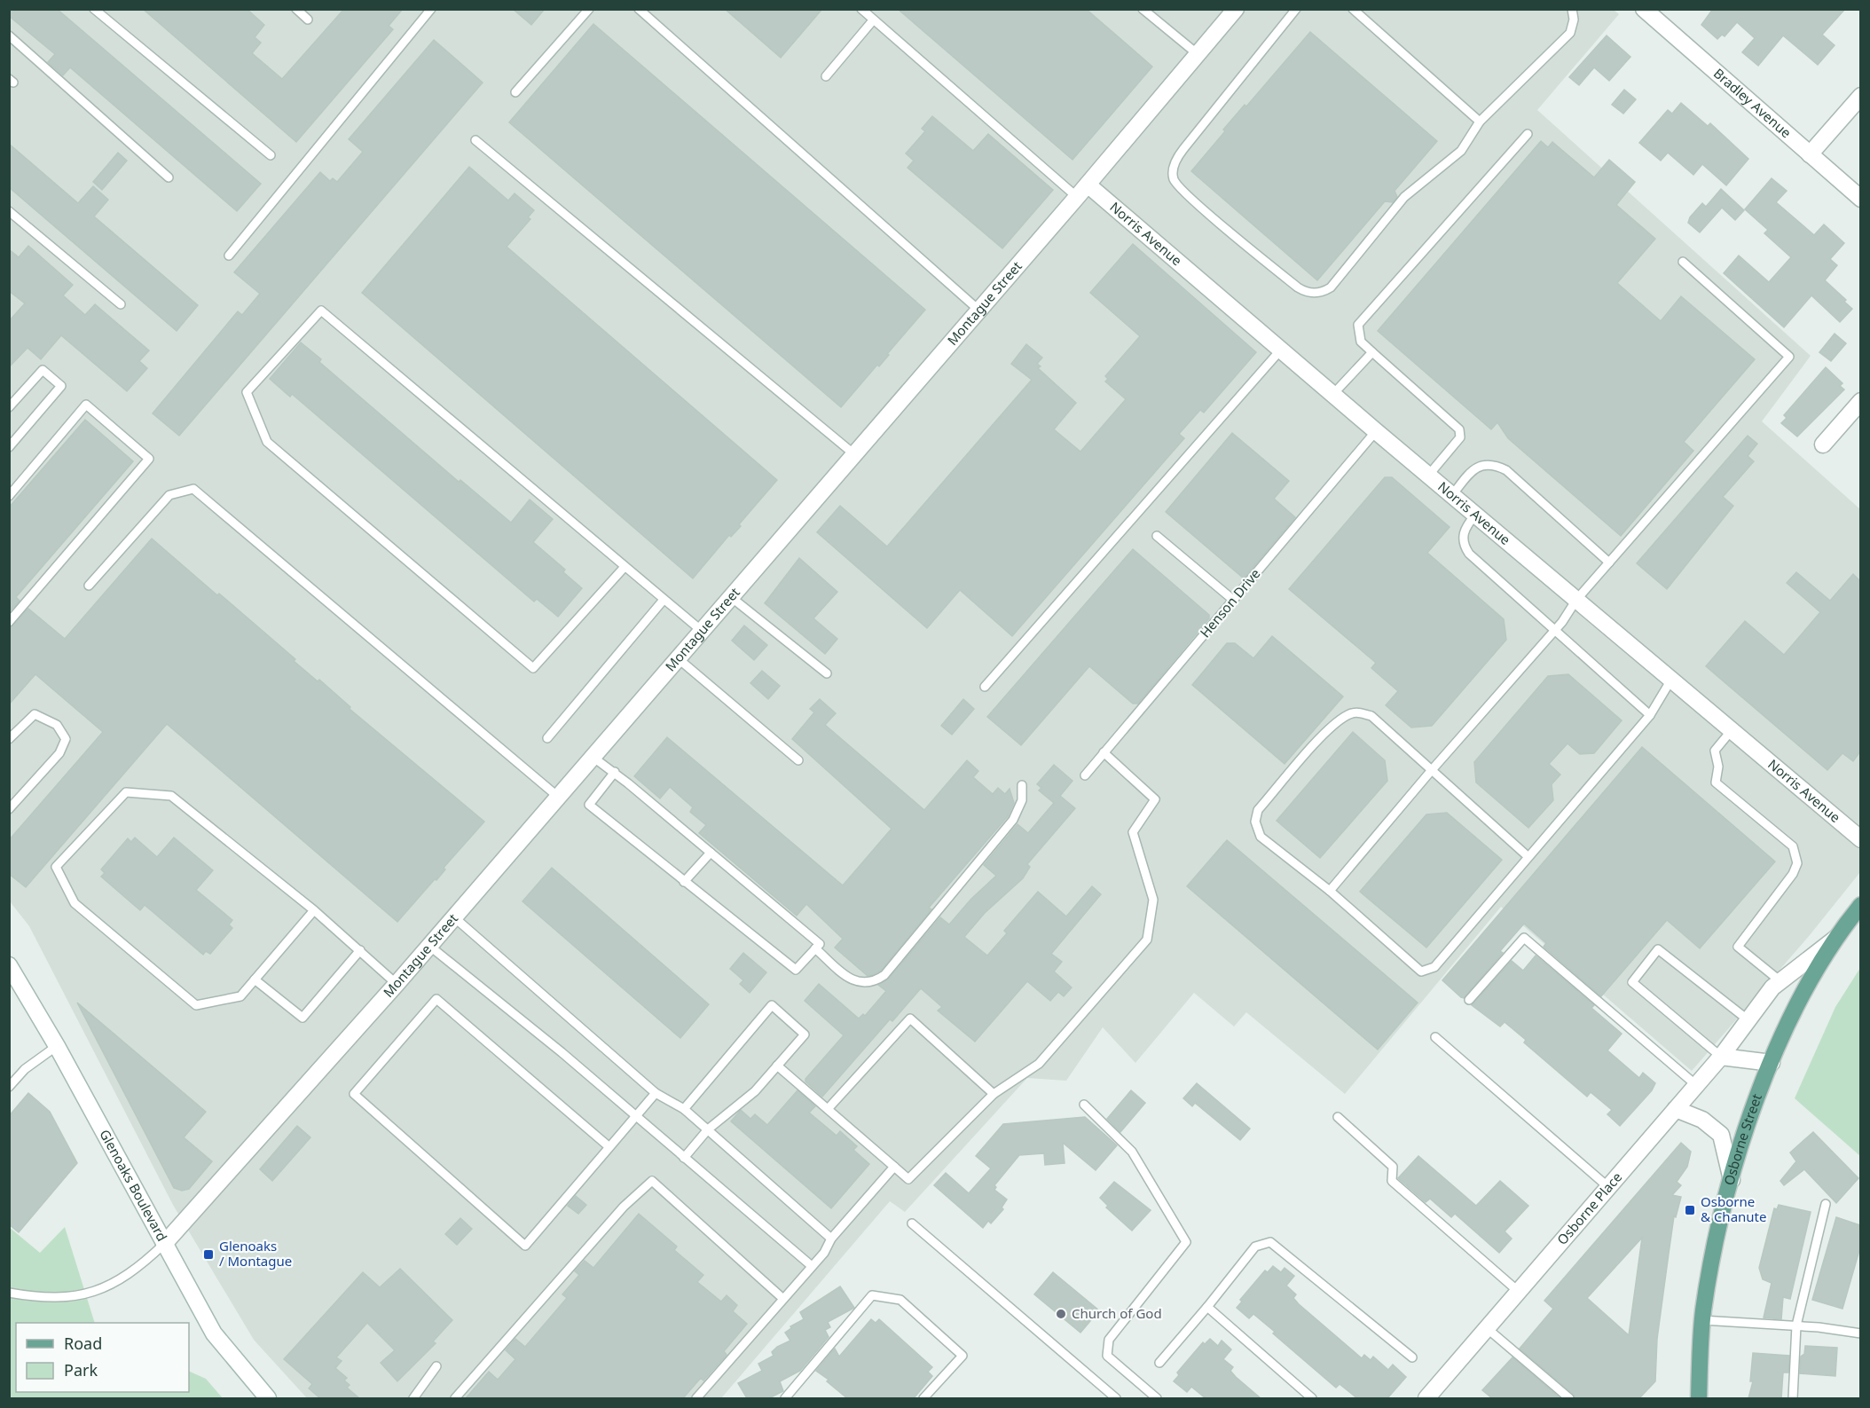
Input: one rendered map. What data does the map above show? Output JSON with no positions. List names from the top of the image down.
{
  "streets": {
    "main road": ["Osborne Street"],
    "street": [
      "Bradley Avenue",
      "Norris Avenue",
      "Montague Street",
      "Glenoaks Boulevard",
      "Osborne Place"
    ],
    "lane": ["Henson Drive"]
  },
  "crossings": [
    ["Norris Avenue", "Montague Street"],
    ["Norris Avenue", "Henson Drive"],
    ["Montague Street", "Glenoaks Boulevard"],
    ["Osborne Street", "Osborne Place"]
  ],
  "places": {
    "transit": ["Osborne & Chanute", "Glenoaks / Montague"],
    "other": ["Church of God"]
  },
  "legend": ["Road", "Park"]
}
